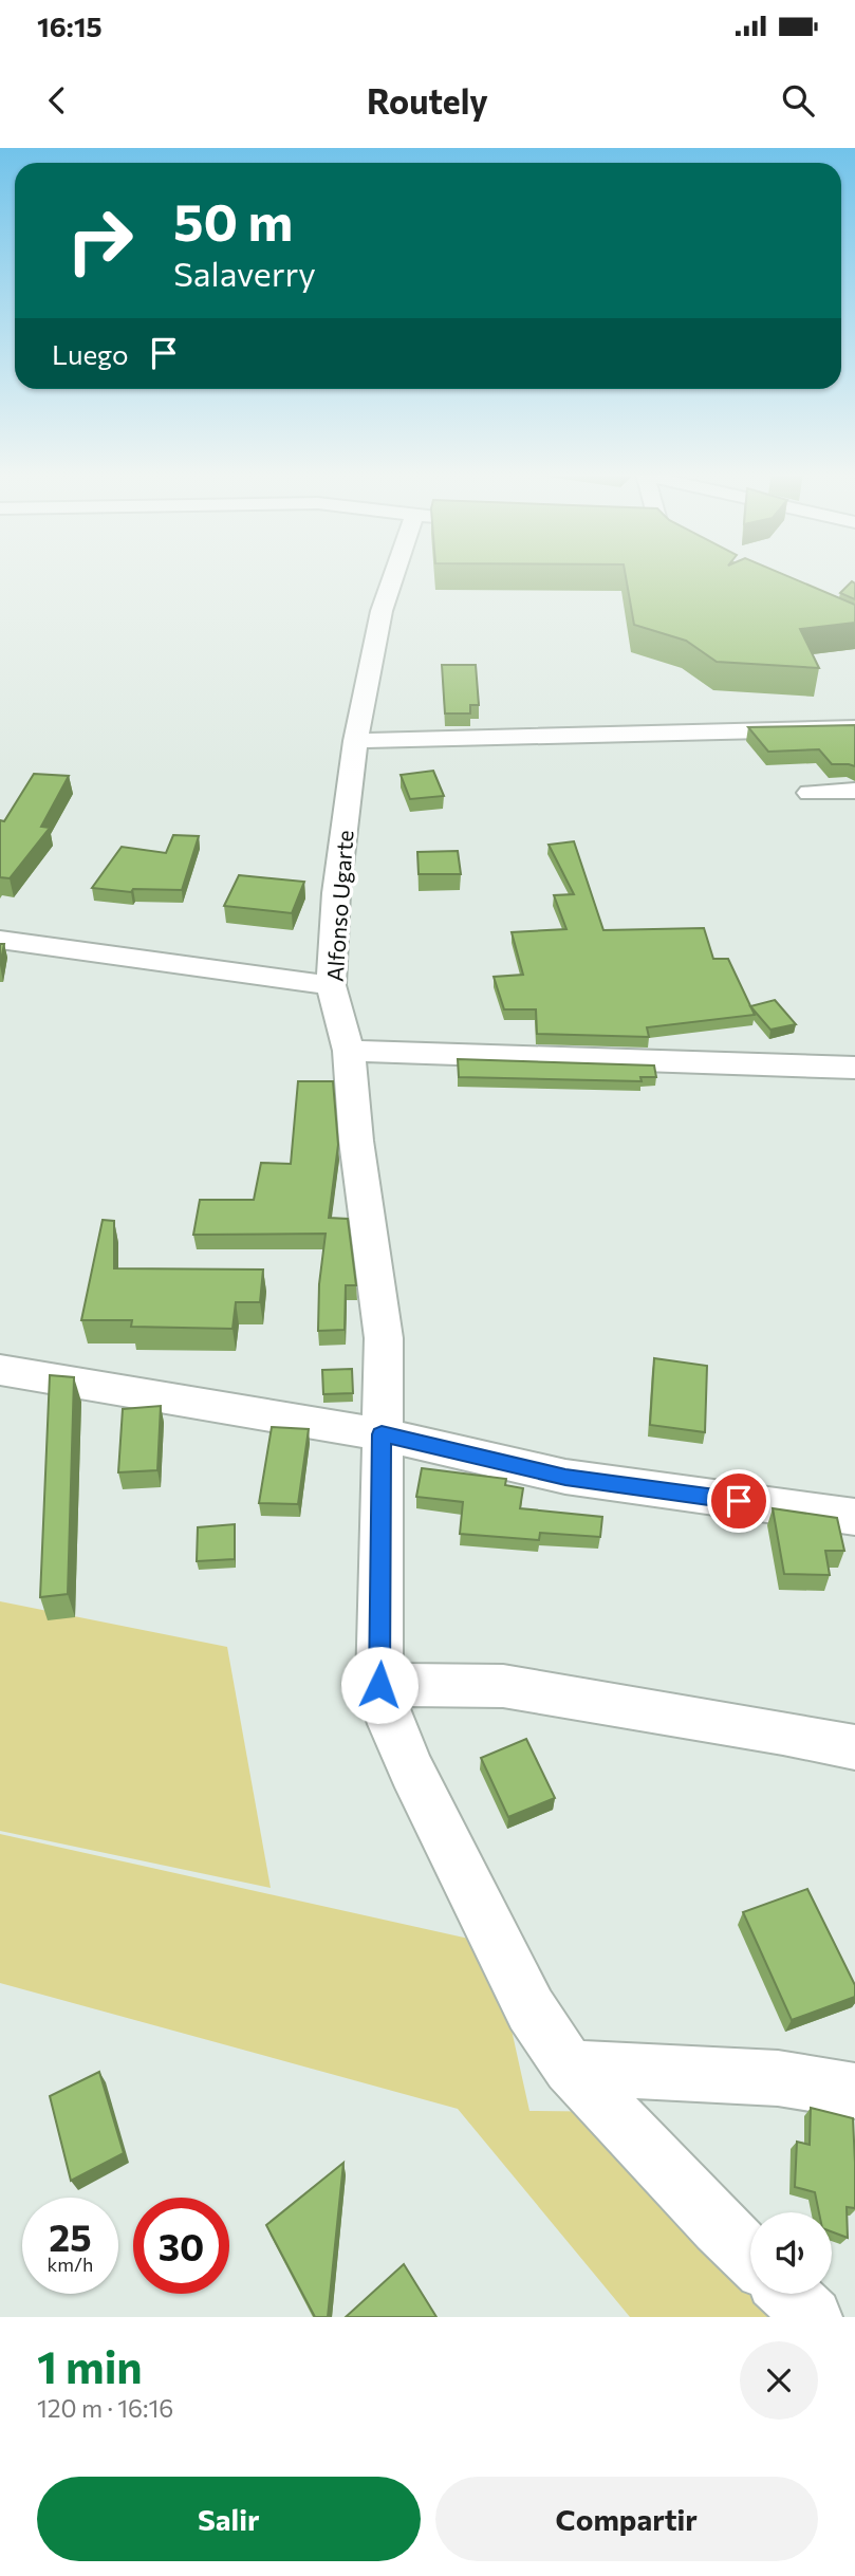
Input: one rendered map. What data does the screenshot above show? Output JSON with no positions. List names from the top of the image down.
{
  "streets": {
    "street": ["Alfonso Ugarte"]
  },
  "page": {
    "status": "16:15",
    "header": "Routely",
    "turn": ["50 m", "Salaverry"],
    "then": "Luego",
    "speed": "25 km/h",
    "limit": "30",
    "heading": ["1 min", "120 m · 16:16"],
    "buttons": ["Salir", "Compartir"]
  }
}
